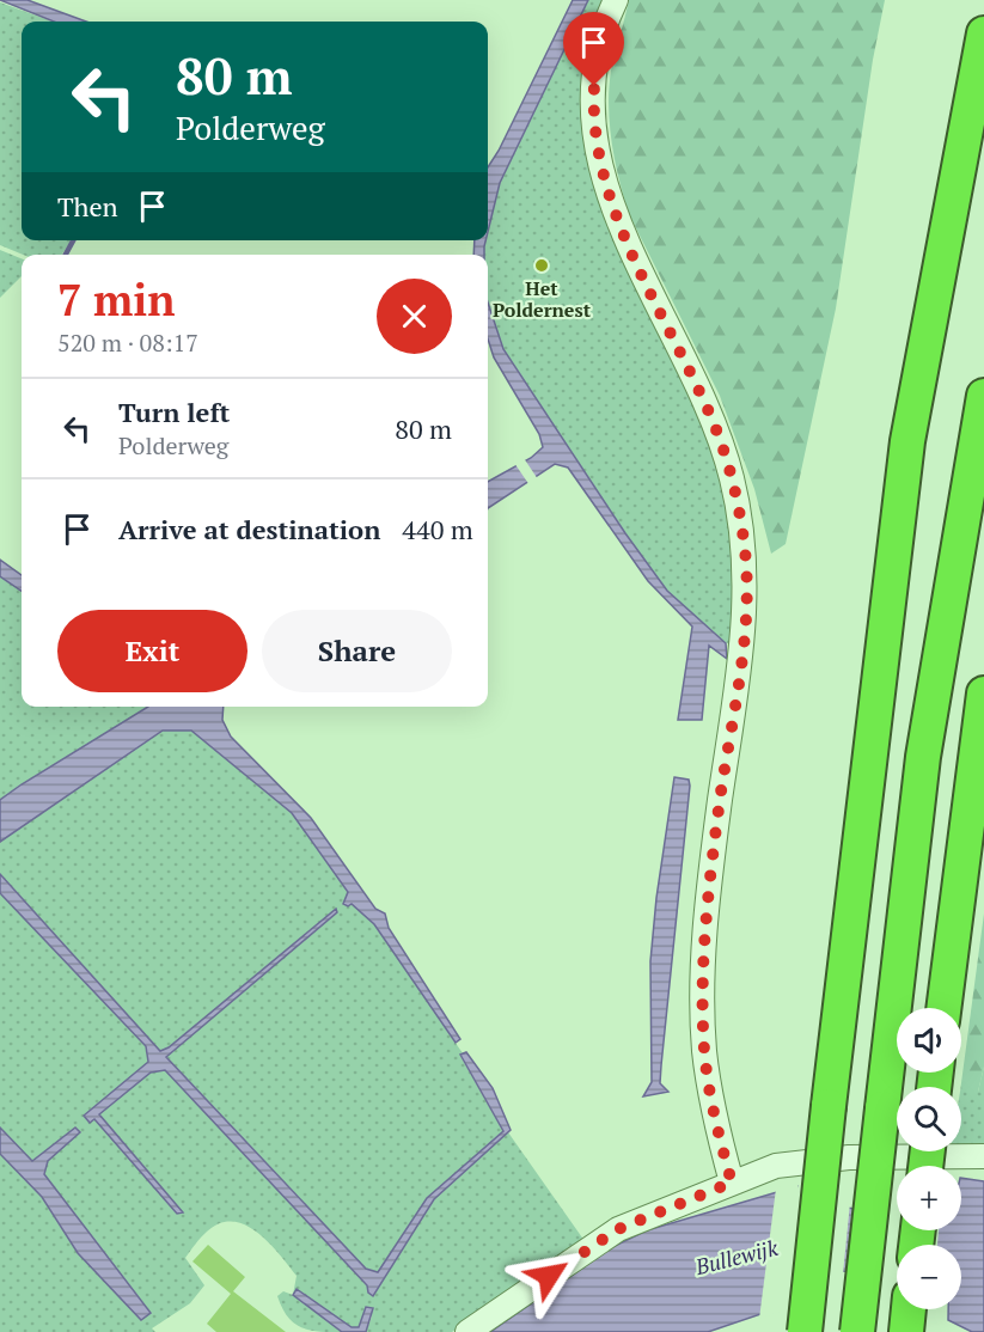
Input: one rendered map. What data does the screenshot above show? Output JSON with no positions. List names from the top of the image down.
{
  "water": ["Bullewijk"],
  "places": ["Het Poldernest"],
  "page": {
    "turn": ["80 m", "Polderweg"],
    "then": "Then",
    "heading": ["7 min", "520 m · 08:17"],
    "list": [
      {
        "name": "Turn left",
        "note": "Polderweg",
        "value": "80 m"
      },
      {
        "name": "Arrive at destination",
        "value": "440 m"
      }
    ],
    "buttons": ["Exit", "Share"],
    "map_buttons": ["+", "−"]
  }
}
